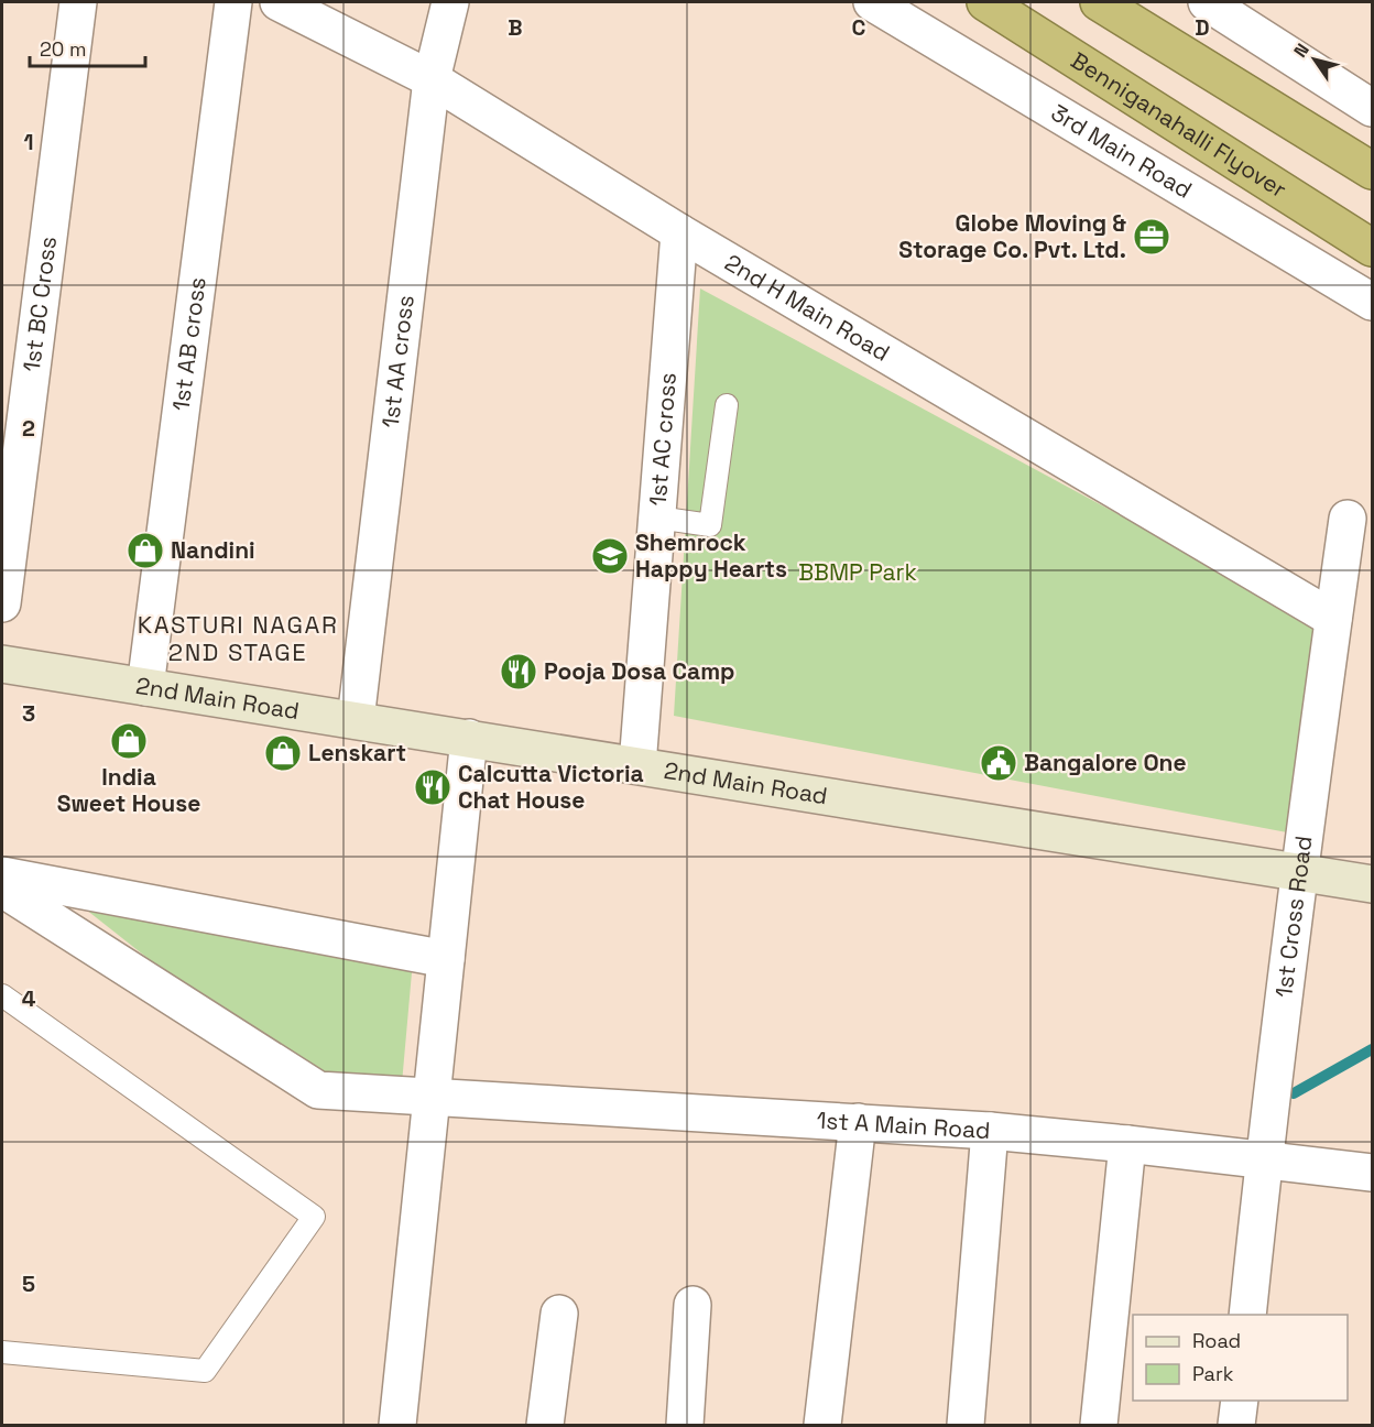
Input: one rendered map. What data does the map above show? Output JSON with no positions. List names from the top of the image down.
{
  "streets": {
    "highway": ["Benniganahalli Flyover"],
    "main road": ["2nd Main Road"],
    "street": [
      "3rd Main Road",
      "1st BC Cross",
      "2nd H Main Road",
      "1st AB cross",
      "1st AA cross",
      "1st AC cross",
      "1st Cross Road",
      "1st A Main Road"
    ]
  },
  "crossings": [
    ["2nd H Main Road", "1st AA cross"],
    ["2nd H Main Road", "1st AC cross"],
    ["2nd H Main Road", "1st Cross Road"],
    ["1st AB cross", "2nd Main Road"],
    ["1st AA cross", "2nd Main Road"],
    ["1st AC cross", "2nd Main Road"],
    ["2nd Main Road", "1st Cross Road"],
    ["1st Cross Road", "1st A Main Road"]
  ],
  "districts": ["KASTURI NAGAR 2ND STAGE"],
  "parks": ["BBMP Park"],
  "places": {
    "office": ["Globe Moving & Storage Co. Pvt. Ltd."],
    "shop": ["Nandini", "India Sweet House", "Lenskart"],
    "school or university": ["Shemrock Happy Hearts"],
    "restaurant": ["Pooja Dosa Camp", "Calcutta Victoria Chat House"],
    "public building": ["Bangalore One"]
  },
  "legend": ["Road", "Park"],
  "scale_bar": "20 m",
  "north": "top left",
  "grid": {
    "columns": ["B", "C", "D"],
    "rows": [
      "1",
      "2",
      "3",
      "4",
      "5"
    ]
  }
}
